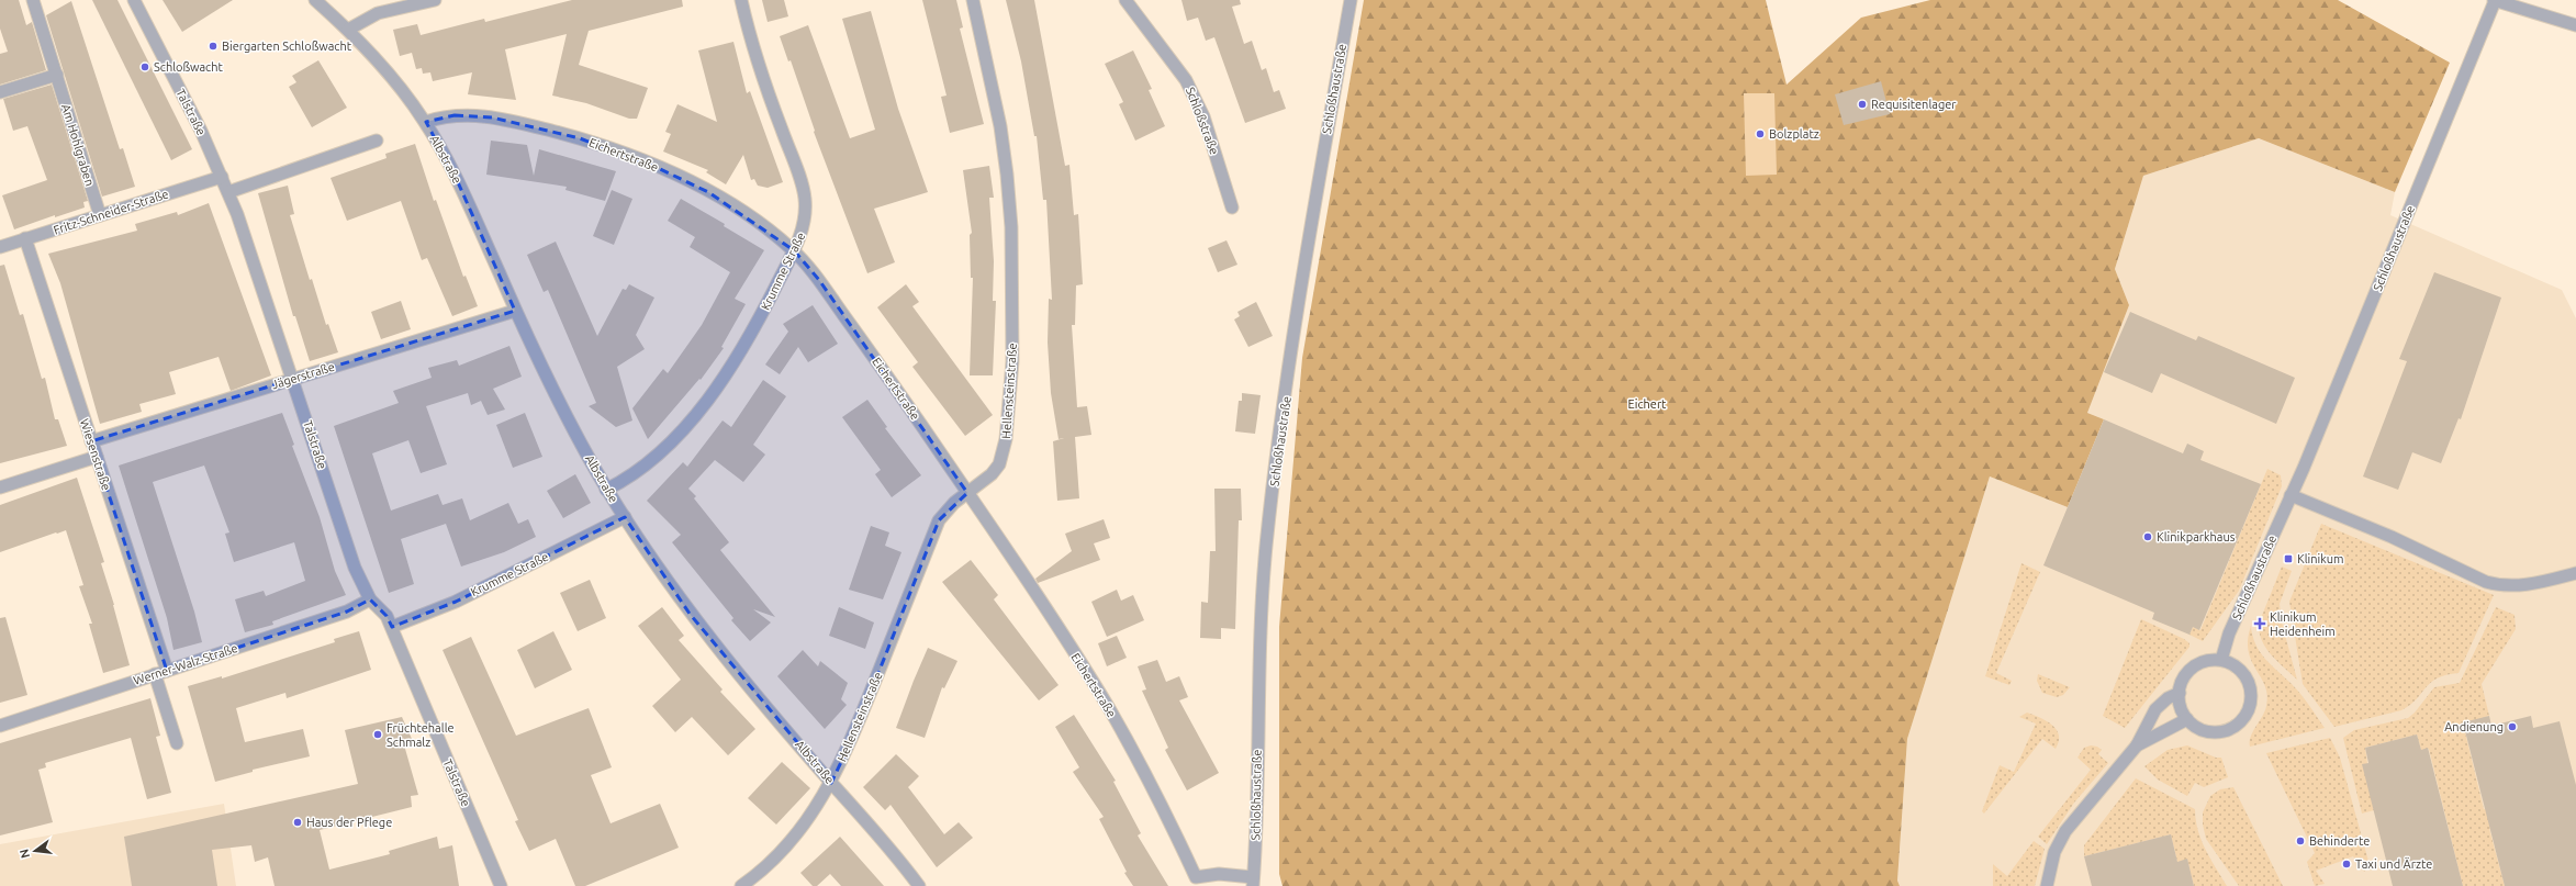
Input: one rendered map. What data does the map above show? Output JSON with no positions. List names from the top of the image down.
{
  "streets": {
    "street": [
      "Schloßhaustraße",
      "Talstraße",
      "Schloßstraße",
      "Am Hohlgraben",
      "Eichertstraße",
      "Albstraße",
      "Fritz-Schneider-Straße",
      "Krumme Straße",
      "Jägerstraße",
      "Hellensteinstraße",
      "Wiesenstraße",
      "Werner-Walz-Straße"
    ]
  },
  "crossings": [
    ["Schloßhaustraße", "Eichertstraße"],
    ["Talstraße", "Fritz-Schneider-Straße"],
    ["Talstraße", "Krumme Straße"],
    ["Talstraße", "Jägerstraße"],
    ["Talstraße", "Werner-Walz-Straße"],
    ["Am Hohlgraben", "Fritz-Schneider-Straße"],
    ["Eichertstraße", "Albstraße"],
    ["Eichertstraße", "Krumme Straße"],
    ["Eichertstraße", "Hellensteinstraße"],
    ["Albstraße", "Krumme Straße"],
    ["Albstraße", "Jägerstraße"],
    ["Albstraße", "Hellensteinstraße"],
    ["Fritz-Schneider-Straße", "Wiesenstraße"],
    ["Jägerstraße", "Wiesenstraße"],
    ["Wiesenstraße", "Werner-Walz-Straße"]
  ],
  "parks": ["Eichert"],
  "places": {
    "other": [
      "Biergarten Schloßwacht",
      "Schloßwacht",
      "Requisitenlager",
      "Bolzplatz",
      "Klinikparkhaus",
      "Andienung",
      "Früchtehalle Schmalz",
      "Haus der Pflege",
      "Behinderte",
      "Taxi und Ärzte"
    ],
    "transit": ["Klinikum"],
    "health": ["Klinikum Heidenheim"]
  },
  "north": "left"
}
